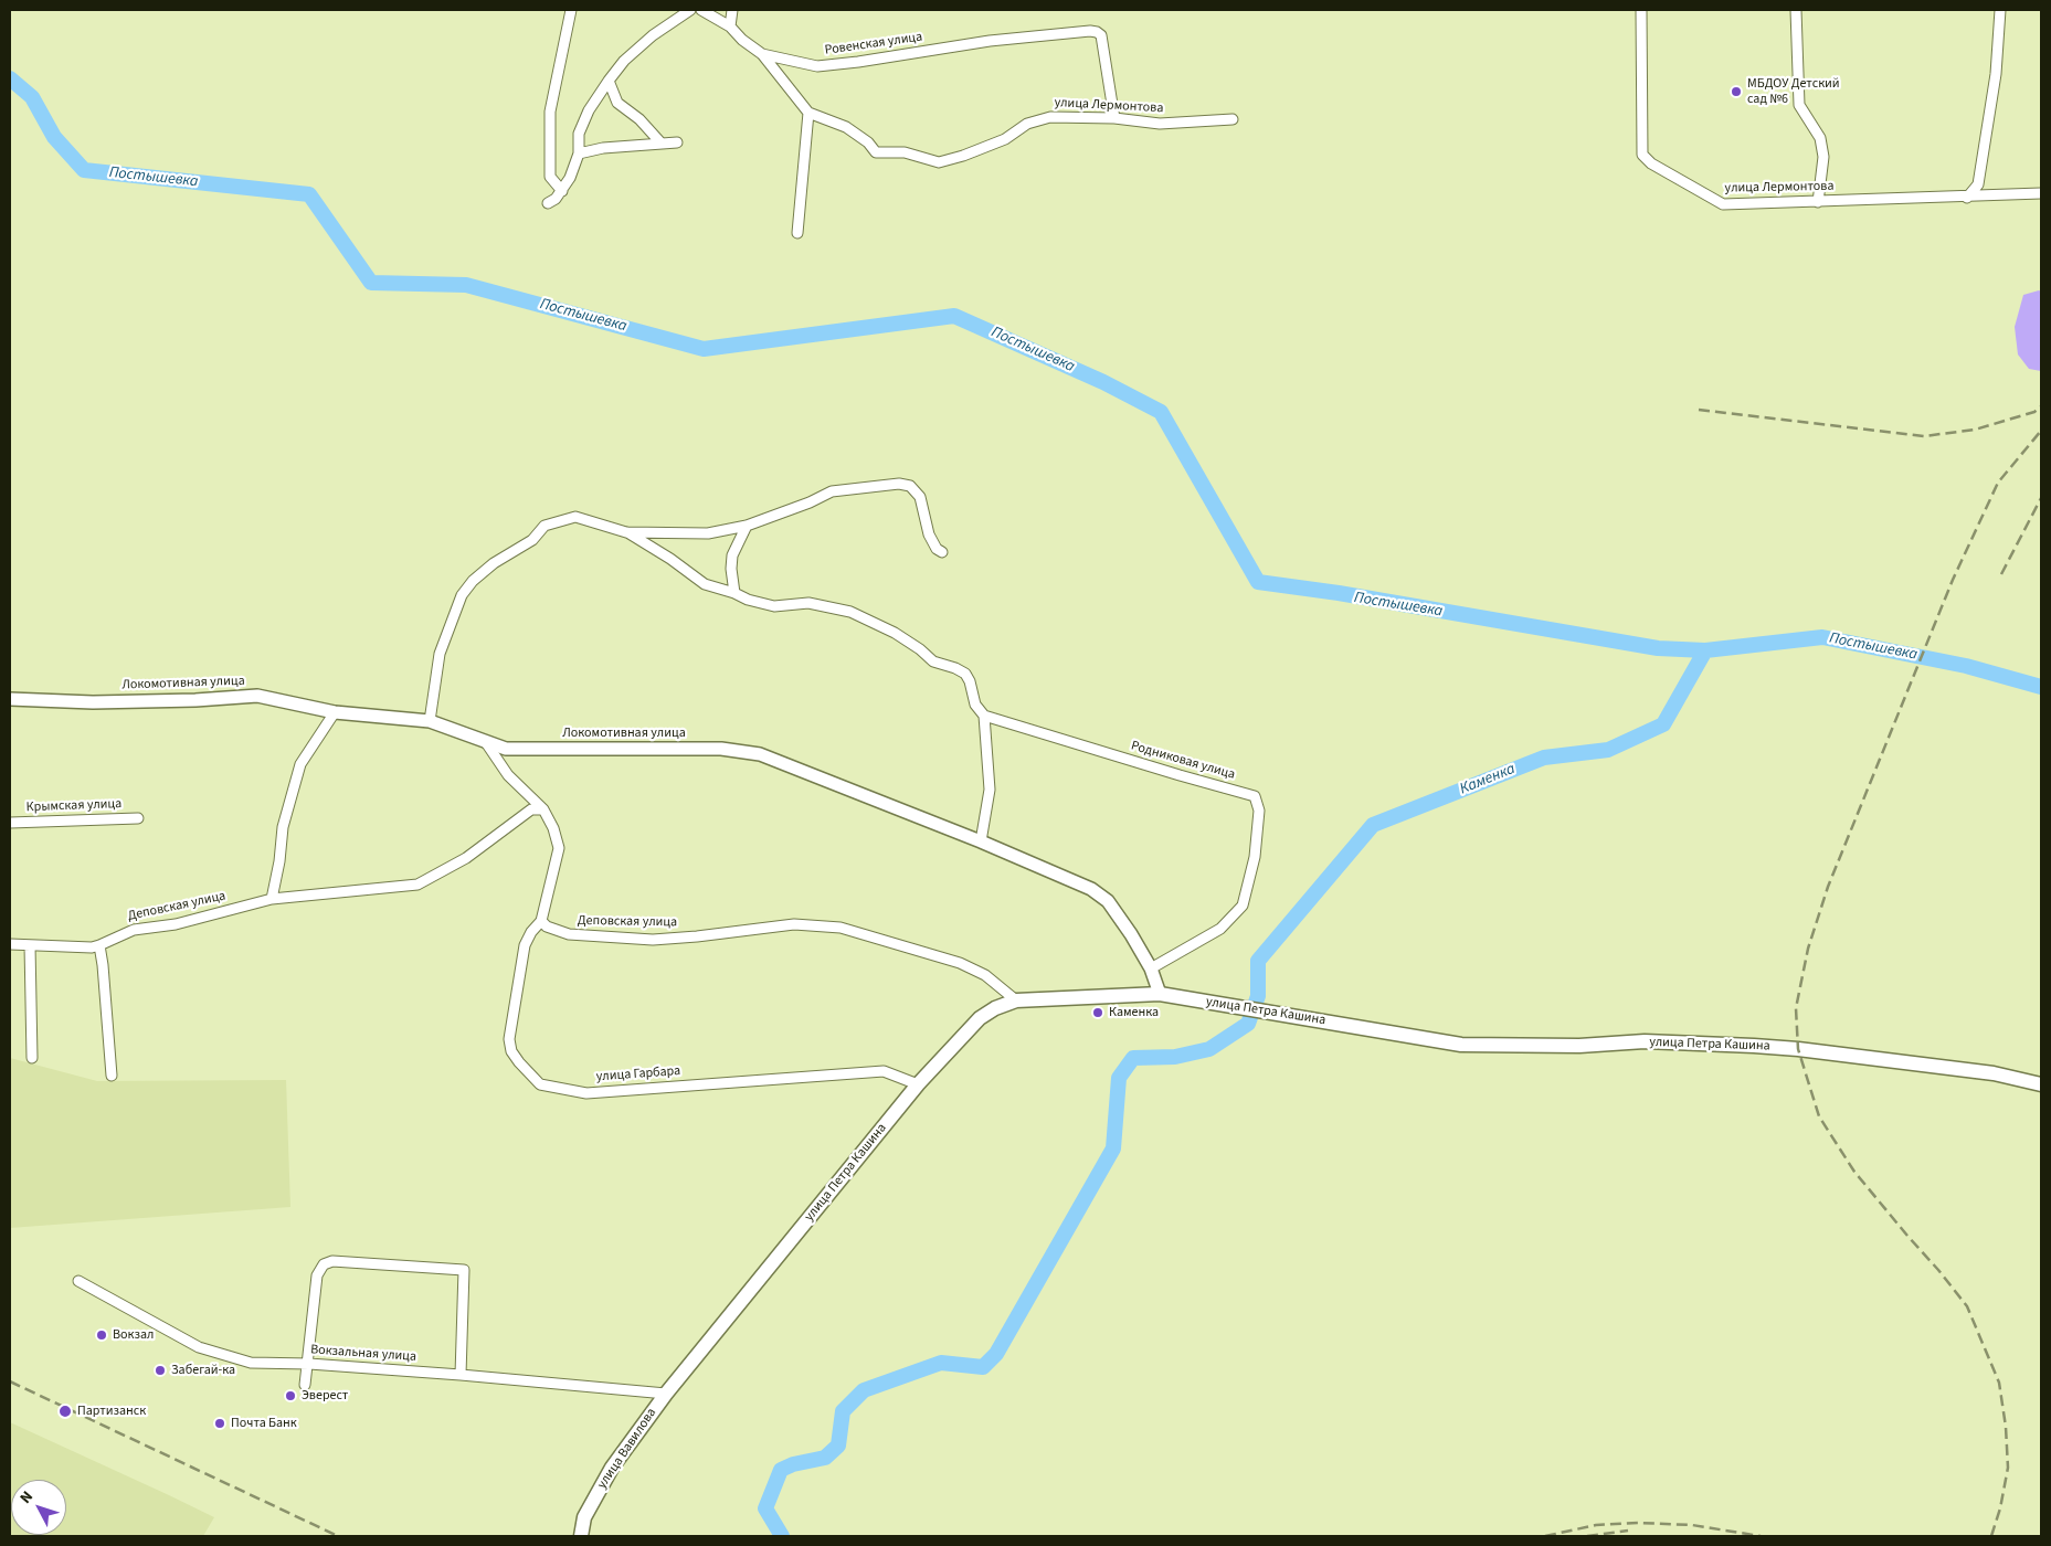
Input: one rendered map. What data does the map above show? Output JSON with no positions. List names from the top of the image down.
{
  "streets": {
    "main road": ["улица Петра Кашина", "улица Вавилова"],
    "street": [
      "Ровенская улица",
      "улица Лермонтова",
      "Локомотивная улица",
      "Родниковая улица",
      "Крымская улица",
      "Деповская улица",
      "улица Гарбара",
      "Вокзальная улица"
    ]
  },
  "crossings": [
    ["Ровенская улица", "улица Лермонтова"],
    ["Локомотивная улица", "Родниковая улица"],
    ["Локомотивная улица", "улица Петра Кашина"],
    ["Деповская улица", "улица Петра Кашина"],
    ["Деповская улица", "улица Гарбара"],
    ["улица Петра Кашина", "улица Гарбара"],
    ["улица Петра Кашина", "Вокзальная улица"],
    ["улица Петра Кашина", "улица Вавилова"],
    ["Вокзальная улица", "улица Вавилова"]
  ],
  "water": ["Постышевка", "Каменка"],
  "places": [
    "МБДОУ Детский сад №6",
    "Каменка",
    "Вокзал",
    "Забегай-ка",
    "Эверест",
    "Партизанск",
    "Почта Банк"
  ],
  "north": "top left"
}
